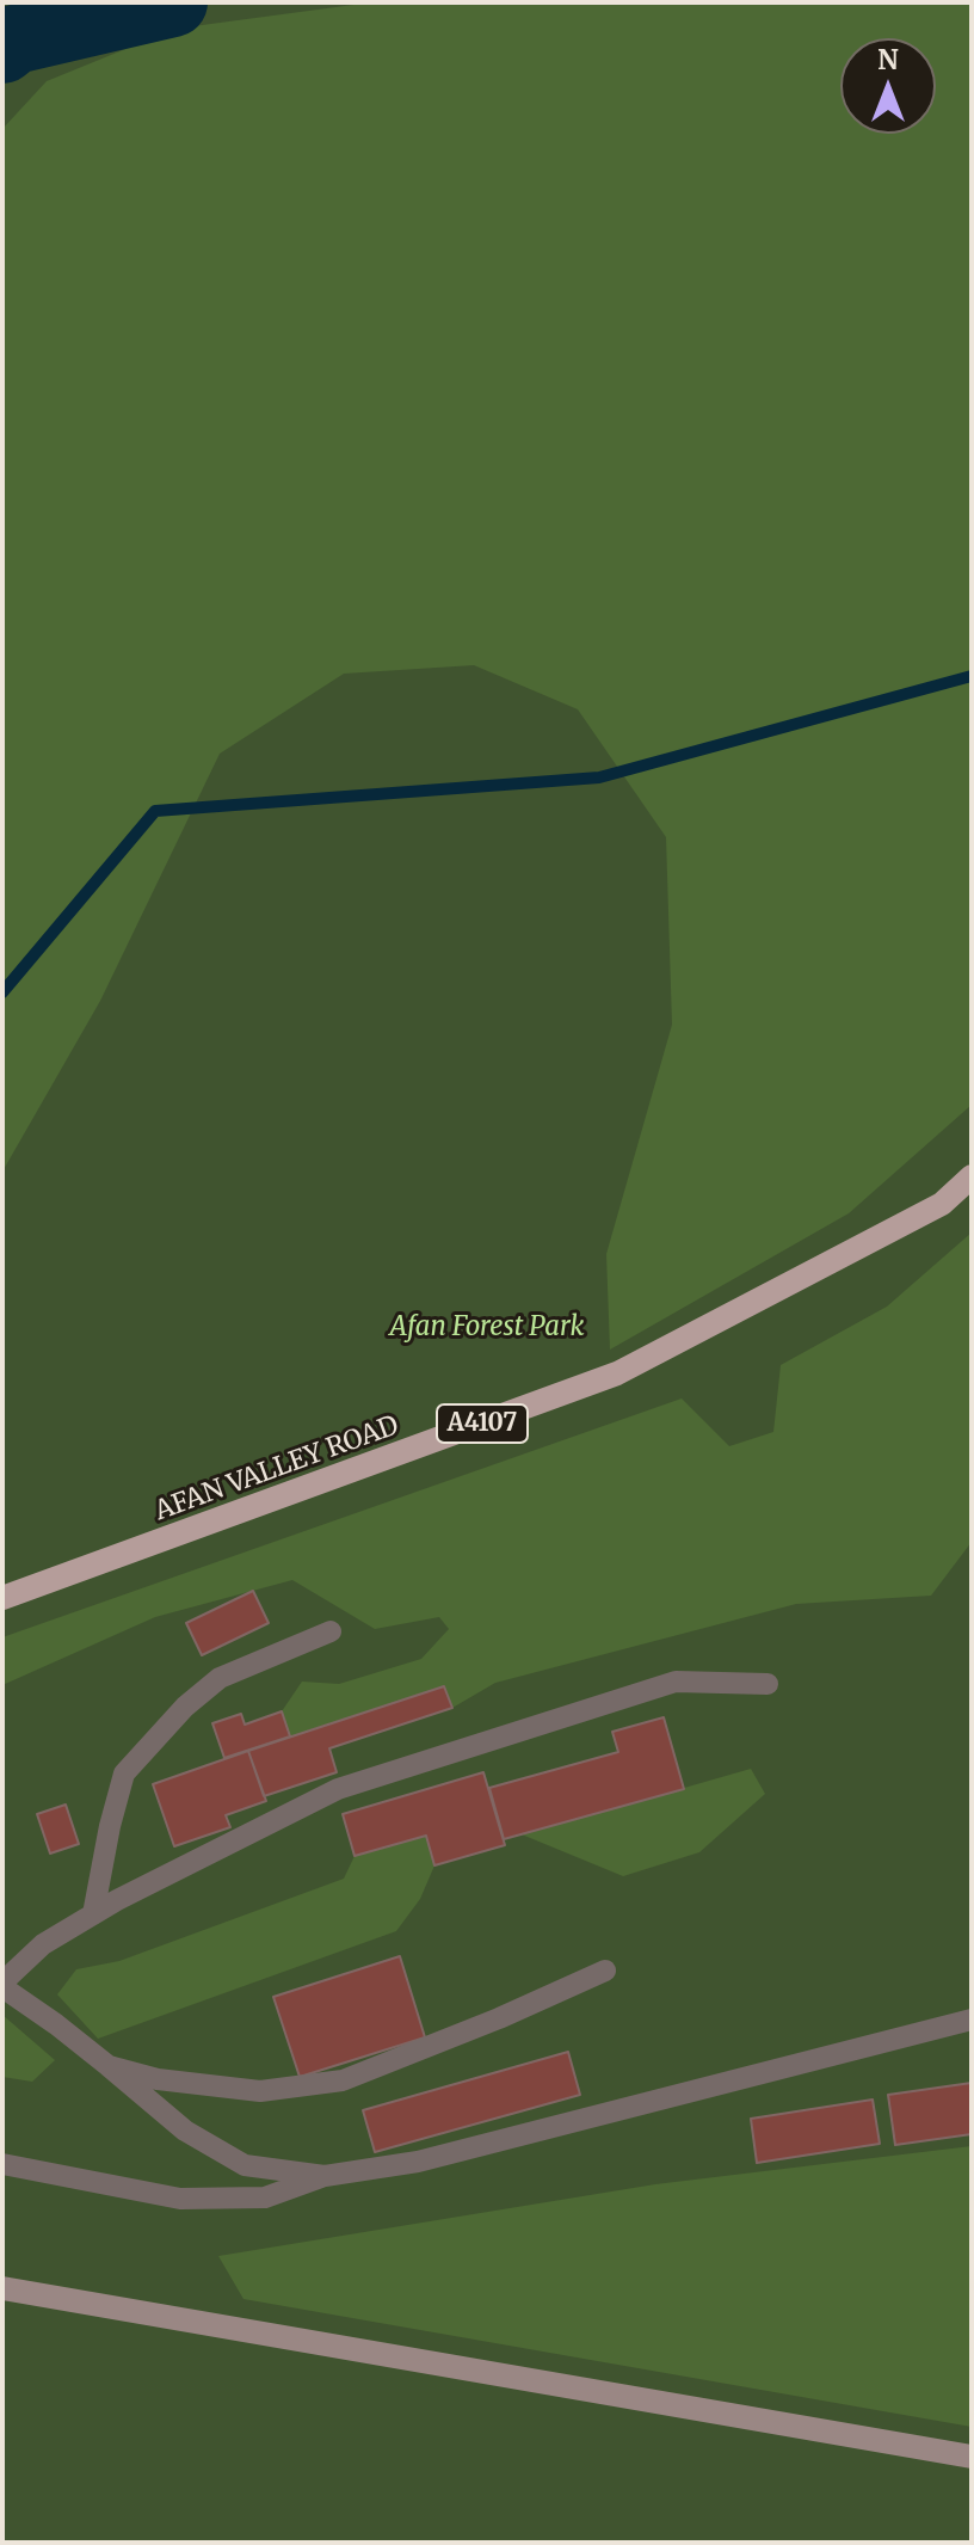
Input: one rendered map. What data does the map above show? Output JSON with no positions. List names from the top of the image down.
{
  "streets": {
    "main road": ["A4107", "AFAN VALLEY ROAD"]
  },
  "parks": ["Afan Forest Park"],
  "north": "top"
}
